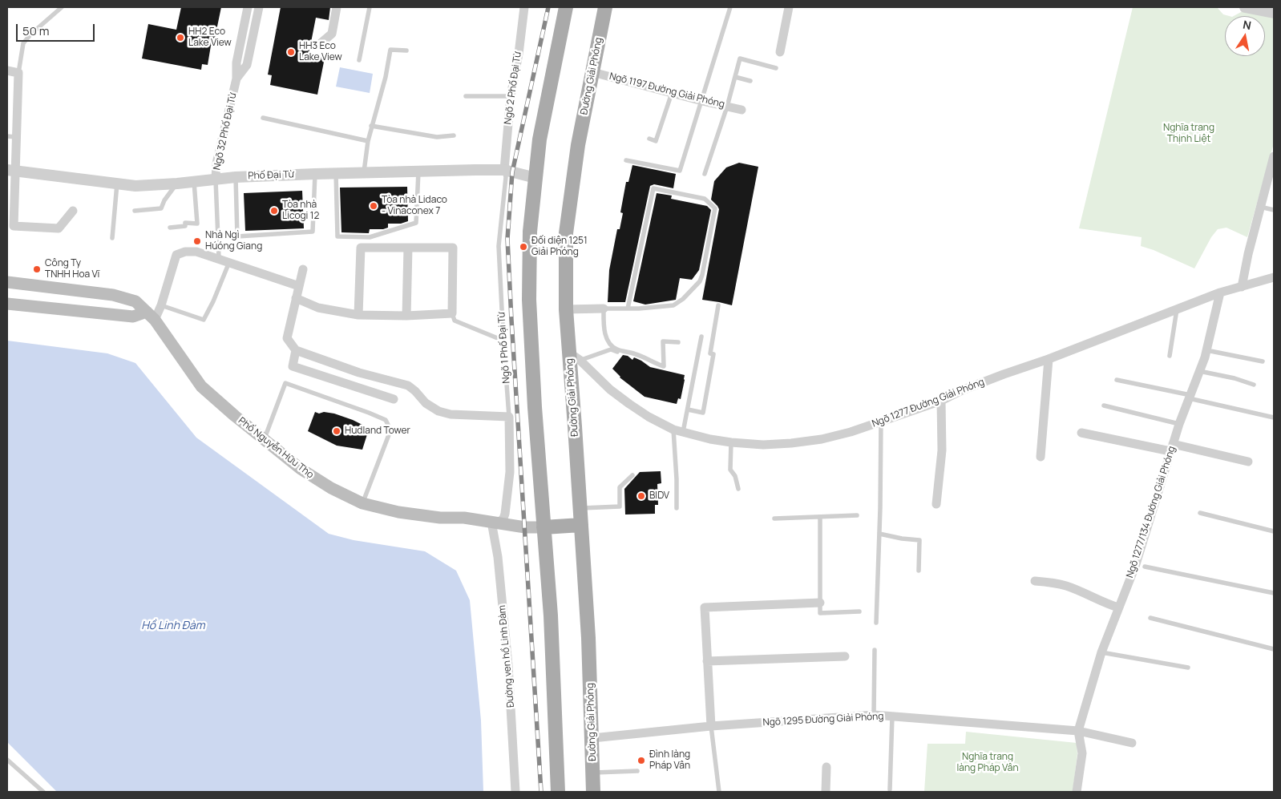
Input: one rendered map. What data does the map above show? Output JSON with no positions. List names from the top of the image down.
{
  "streets": {
    "main road": ["Đường Giải Phóng", "Phố Nguyễn Hữu Thọ"],
    "street": [
      "Ngõ 2 Phố Đại Từ",
      "Ngõ 1197 Đường Giải Phóng",
      "Ngõ 32 Phố Đại Từ",
      "Phố Đại Từ",
      "Ngõ 1 Phố Đại Từ",
      "Ngõ 1277 Đường Giải Phóng",
      "Ngõ 1277/134 Đường Giải Phóng",
      "Đường ven hồ Linh Đàm",
      "Ngõ 1295 Đường Giải Phóng"
    ]
  },
  "crossings": [
    ["Đường Giải Phóng", "Ngõ 1197 Đường Giải Phóng"],
    ["Đường Giải Phóng", "Ngõ 1277 Đường Giải Phóng"],
    ["Đường Giải Phóng", "Ngõ 1295 Đường Giải Phóng"],
    ["Ngõ 2 Phố Đại Từ", "Phố Đại Từ"],
    ["Ngõ 2 Phố Đại Từ", "Ngõ 1 Phố Đại Từ"],
    ["Ngõ 32 Phố Đại Từ", "Phố Đại Từ"],
    ["Phố Đại Từ", "Ngõ 1 Phố Đại Từ"],
    ["Ngõ 1 Phố Đại Từ", "Phố Nguyễn Hữu Thọ"],
    ["Ngõ 1 Phố Đại Từ", "Đường ven hồ Linh Đàm"],
    ["Ngõ 1277 Đường Giải Phóng", "Ngõ 1277/134 Đường Giải Phóng"],
    ["Phố Nguyễn Hữu Thọ", "Đường ven hồ Linh Đàm"],
    ["Ngõ 1277/134 Đường Giải Phóng", "Ngõ 1295 Đường Giải Phóng"]
  ],
  "water": ["Hồ Linh Đàm"],
  "parks": ["Nghĩa trang Thịnh Liệt", "Nghĩa trang làng Pháp Vân"],
  "places": [
    "HH2 Eco Lake View",
    "HH3 Eco Lake View",
    "Tòa nhà Lidaco - Vinaconex 7",
    "Tòa nhà Licogi 12",
    "Nhà Ngì Húóng Giang",
    "Đối diện 1251 Giải Phóng",
    "Công Ty TNHH Hoa Vĩ",
    "Hudland Tower",
    "BIDV",
    "Đình làng Pháp Vân"
  ],
  "scale_bar": "50 m",
  "north": "top"
}
